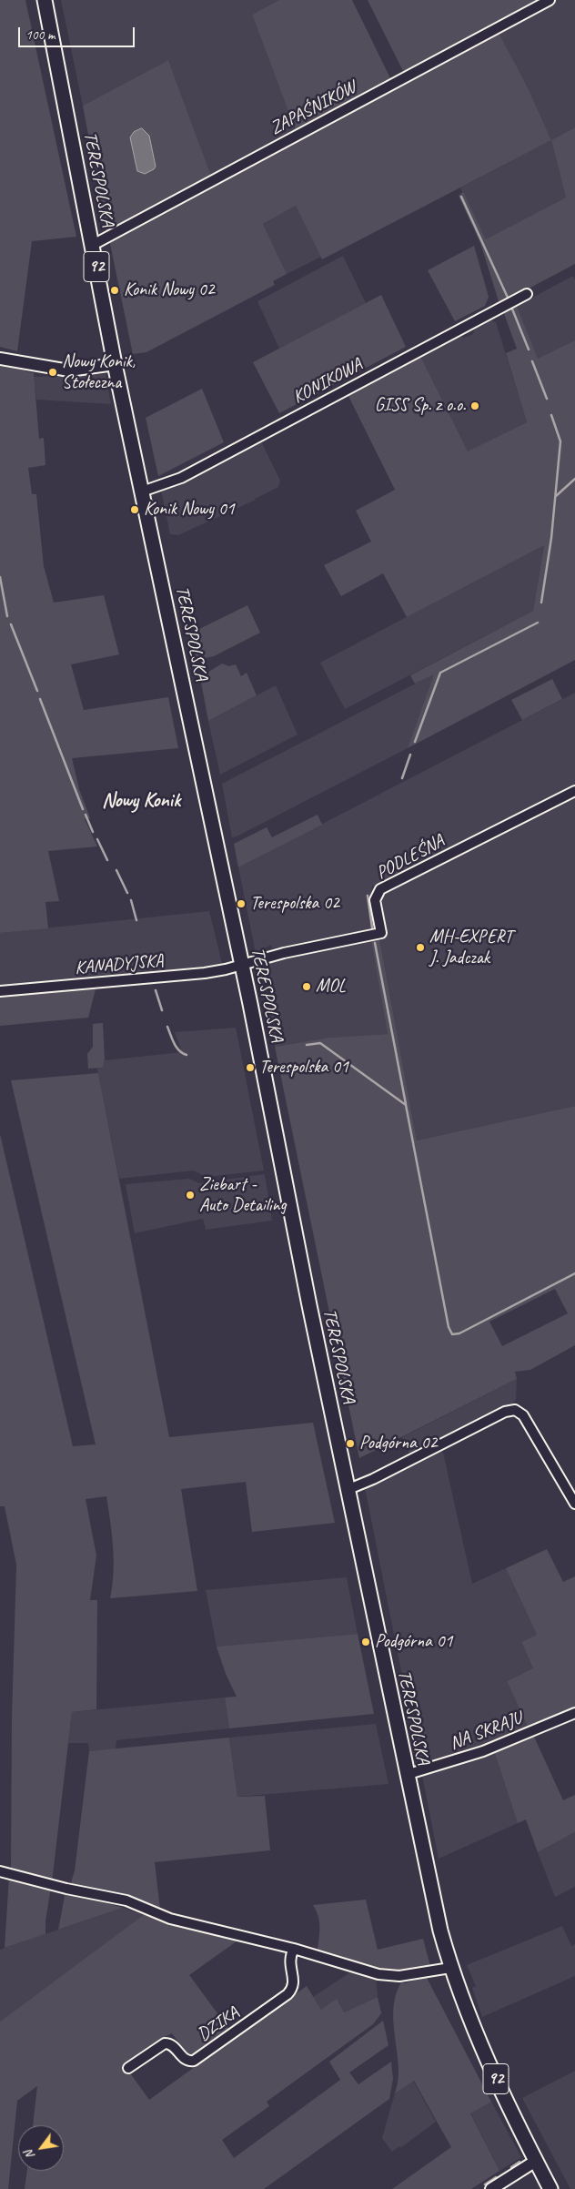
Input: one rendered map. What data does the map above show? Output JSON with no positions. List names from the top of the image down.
{
  "streets": {
    "main road": ["TERESPOLSKA", "92"],
    "street": [
      "ZAPAŚNIKÓW",
      "KONIKOWA",
      "PODLEŚNA",
      "KANADYJSKA",
      "NA SKRAJU",
      "DZIKA"
    ]
  },
  "crossings": [
    ["ZAPAŚNIKÓW", "TERESPOLSKA"],
    ["TERESPOLSKA", "92"],
    ["TERESPOLSKA", "KONIKOWA"],
    ["TERESPOLSKA", "PODLEŚNA"],
    ["TERESPOLSKA", "KANADYJSKA"],
    ["TERESPOLSKA", "NA SKRAJU"],
    ["PODLEŚNA", "KANADYJSKA"]
  ],
  "districts": ["Nowy Konik"],
  "places": [
    "Konik Nowy 02",
    "Nowy Konik, Stołeczna",
    "GISS Sp. z o.o.",
    "Konik Nowy 01",
    "Terespolska 02",
    "MH-EXPERT J. Jadczak",
    "MOL",
    "Terespolska 01",
    "Ziebart - Auto Detailing",
    "Podgórna 02",
    "Podgórna 01"
  ],
  "scale_bar": "100 m",
  "north": "bottom left"
}
